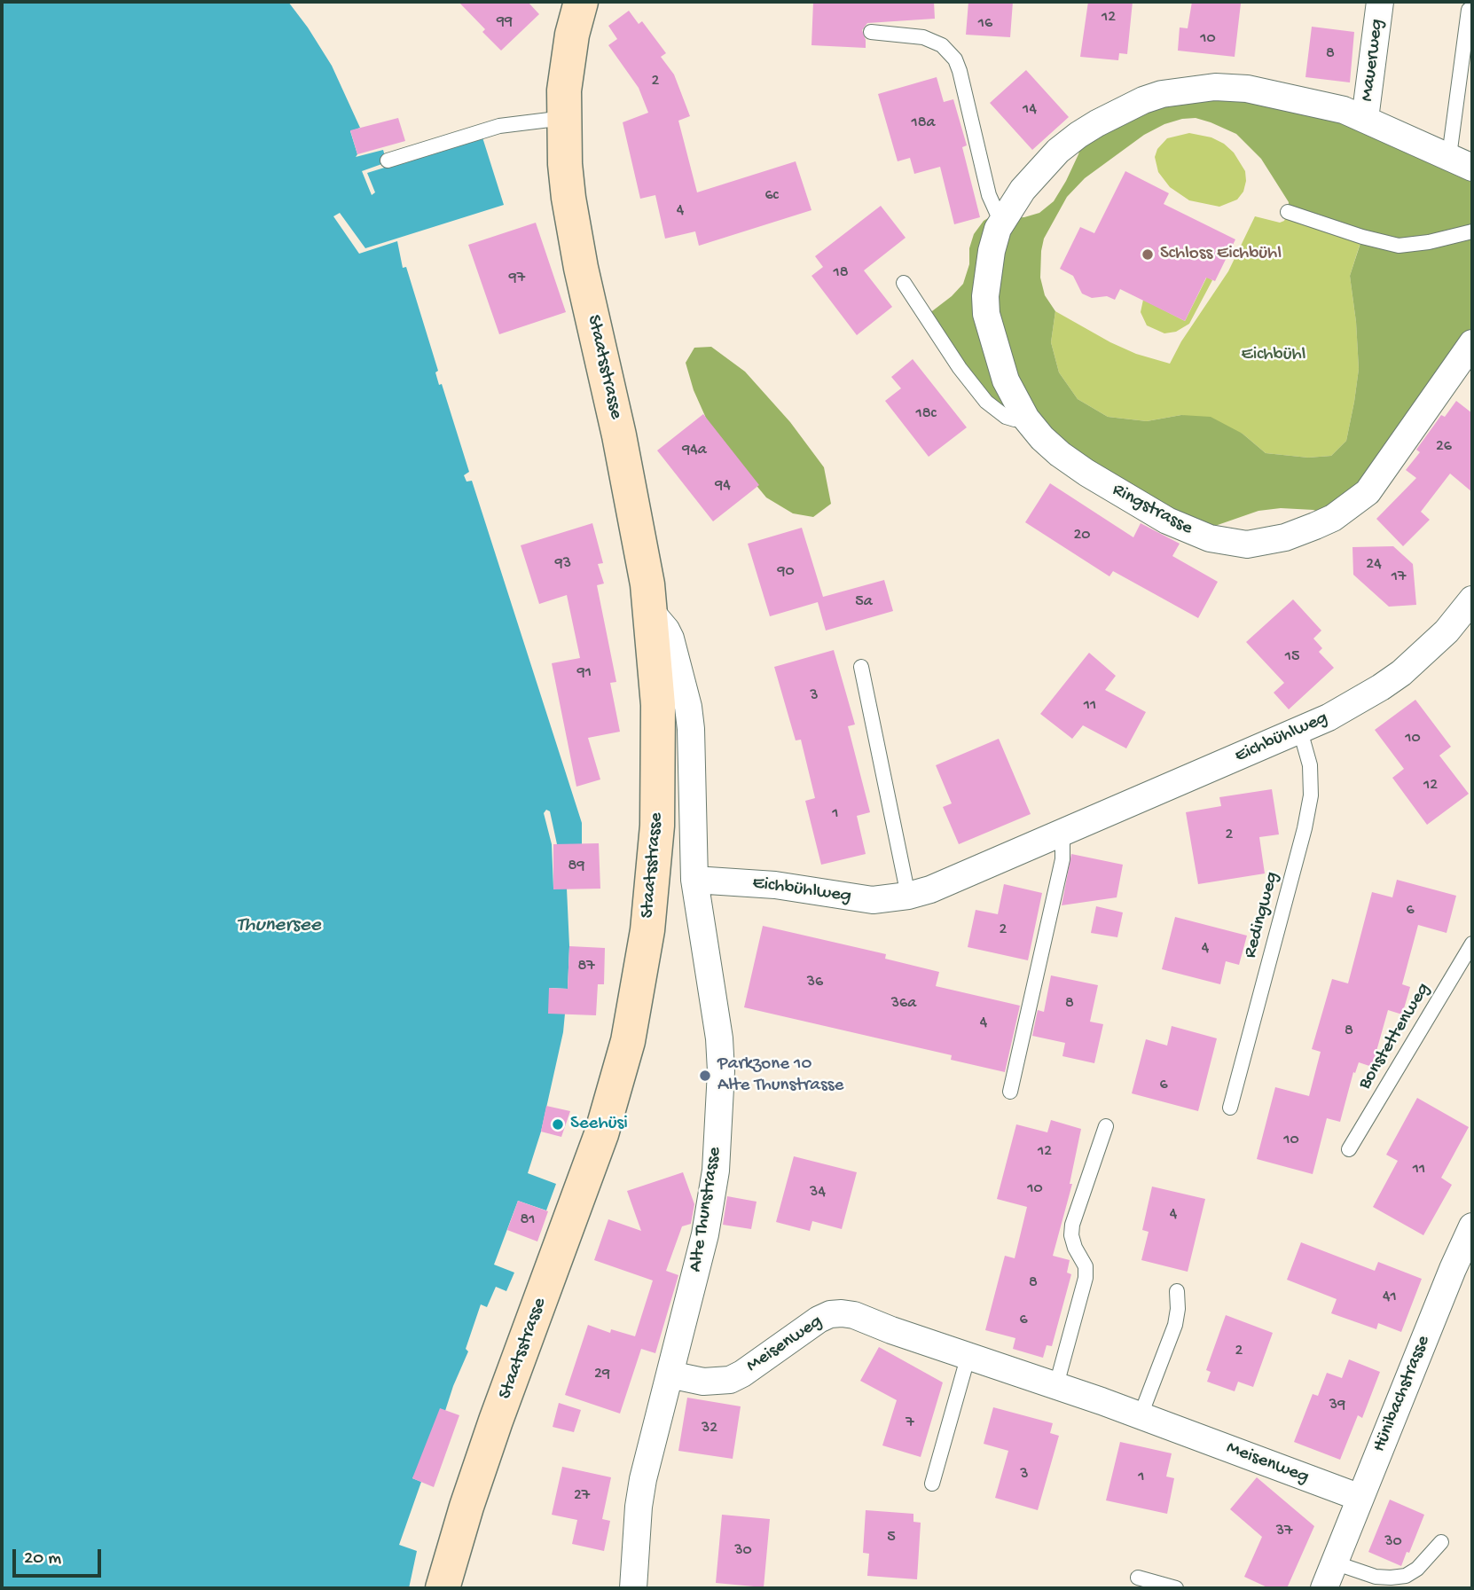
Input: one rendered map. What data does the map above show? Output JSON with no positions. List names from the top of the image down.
{
  "streets": {
    "main road": ["Staatsstrasse"],
    "street": [
      "Mauerweg",
      "Ringstrasse",
      "Eichbühlweg",
      "Alte Thunstrasse",
      "Meisenweg",
      "Hünibachstrasse"
    ],
    "lane": ["Redingweg", "Bonstettenweg"]
  },
  "crossings": [
    ["Mauerweg", "Ringstrasse"],
    ["Staatsstrasse", "Alte Thunstrasse"],
    ["Eichbühlweg", "Redingweg"],
    ["Eichbühlweg", "Alte Thunstrasse"],
    ["Alte Thunstrasse", "Meisenweg"],
    ["Meisenweg", "Hünibachstrasse"]
  ],
  "water": ["Thunersee"],
  "parks": ["Eichbühl"],
  "places": ["Schloss Eichbühl", "Parkzone 10 Alte Thunstrasse", "Seehüsi"],
  "house_numbers": [
    "12",
    "99",
    "16",
    "10",
    "8",
    "2",
    "14",
    "18a",
    "6c",
    "4",
    "18",
    "97",
    "18c",
    "26",
    "94a",
    "94",
    "20",
    "93",
    "24",
    "90",
    "17",
    "5a",
    "15",
    "91",
    "3",
    "11",
    "10",
    "12",
    "1",
    "2",
    "89",
    "6",
    "2",
    "4",
    "87",
    "36",
    "36a",
    "8",
    "4",
    "8",
    "6",
    "10",
    "12",
    "11",
    "10",
    "34",
    "4",
    "81",
    "8",
    "41",
    "6",
    "2",
    "29",
    "39",
    "7",
    "32",
    "3",
    "1",
    "27",
    "37",
    "5",
    "30",
    "30"
  ],
  "scale_bar": "20 m"
}
